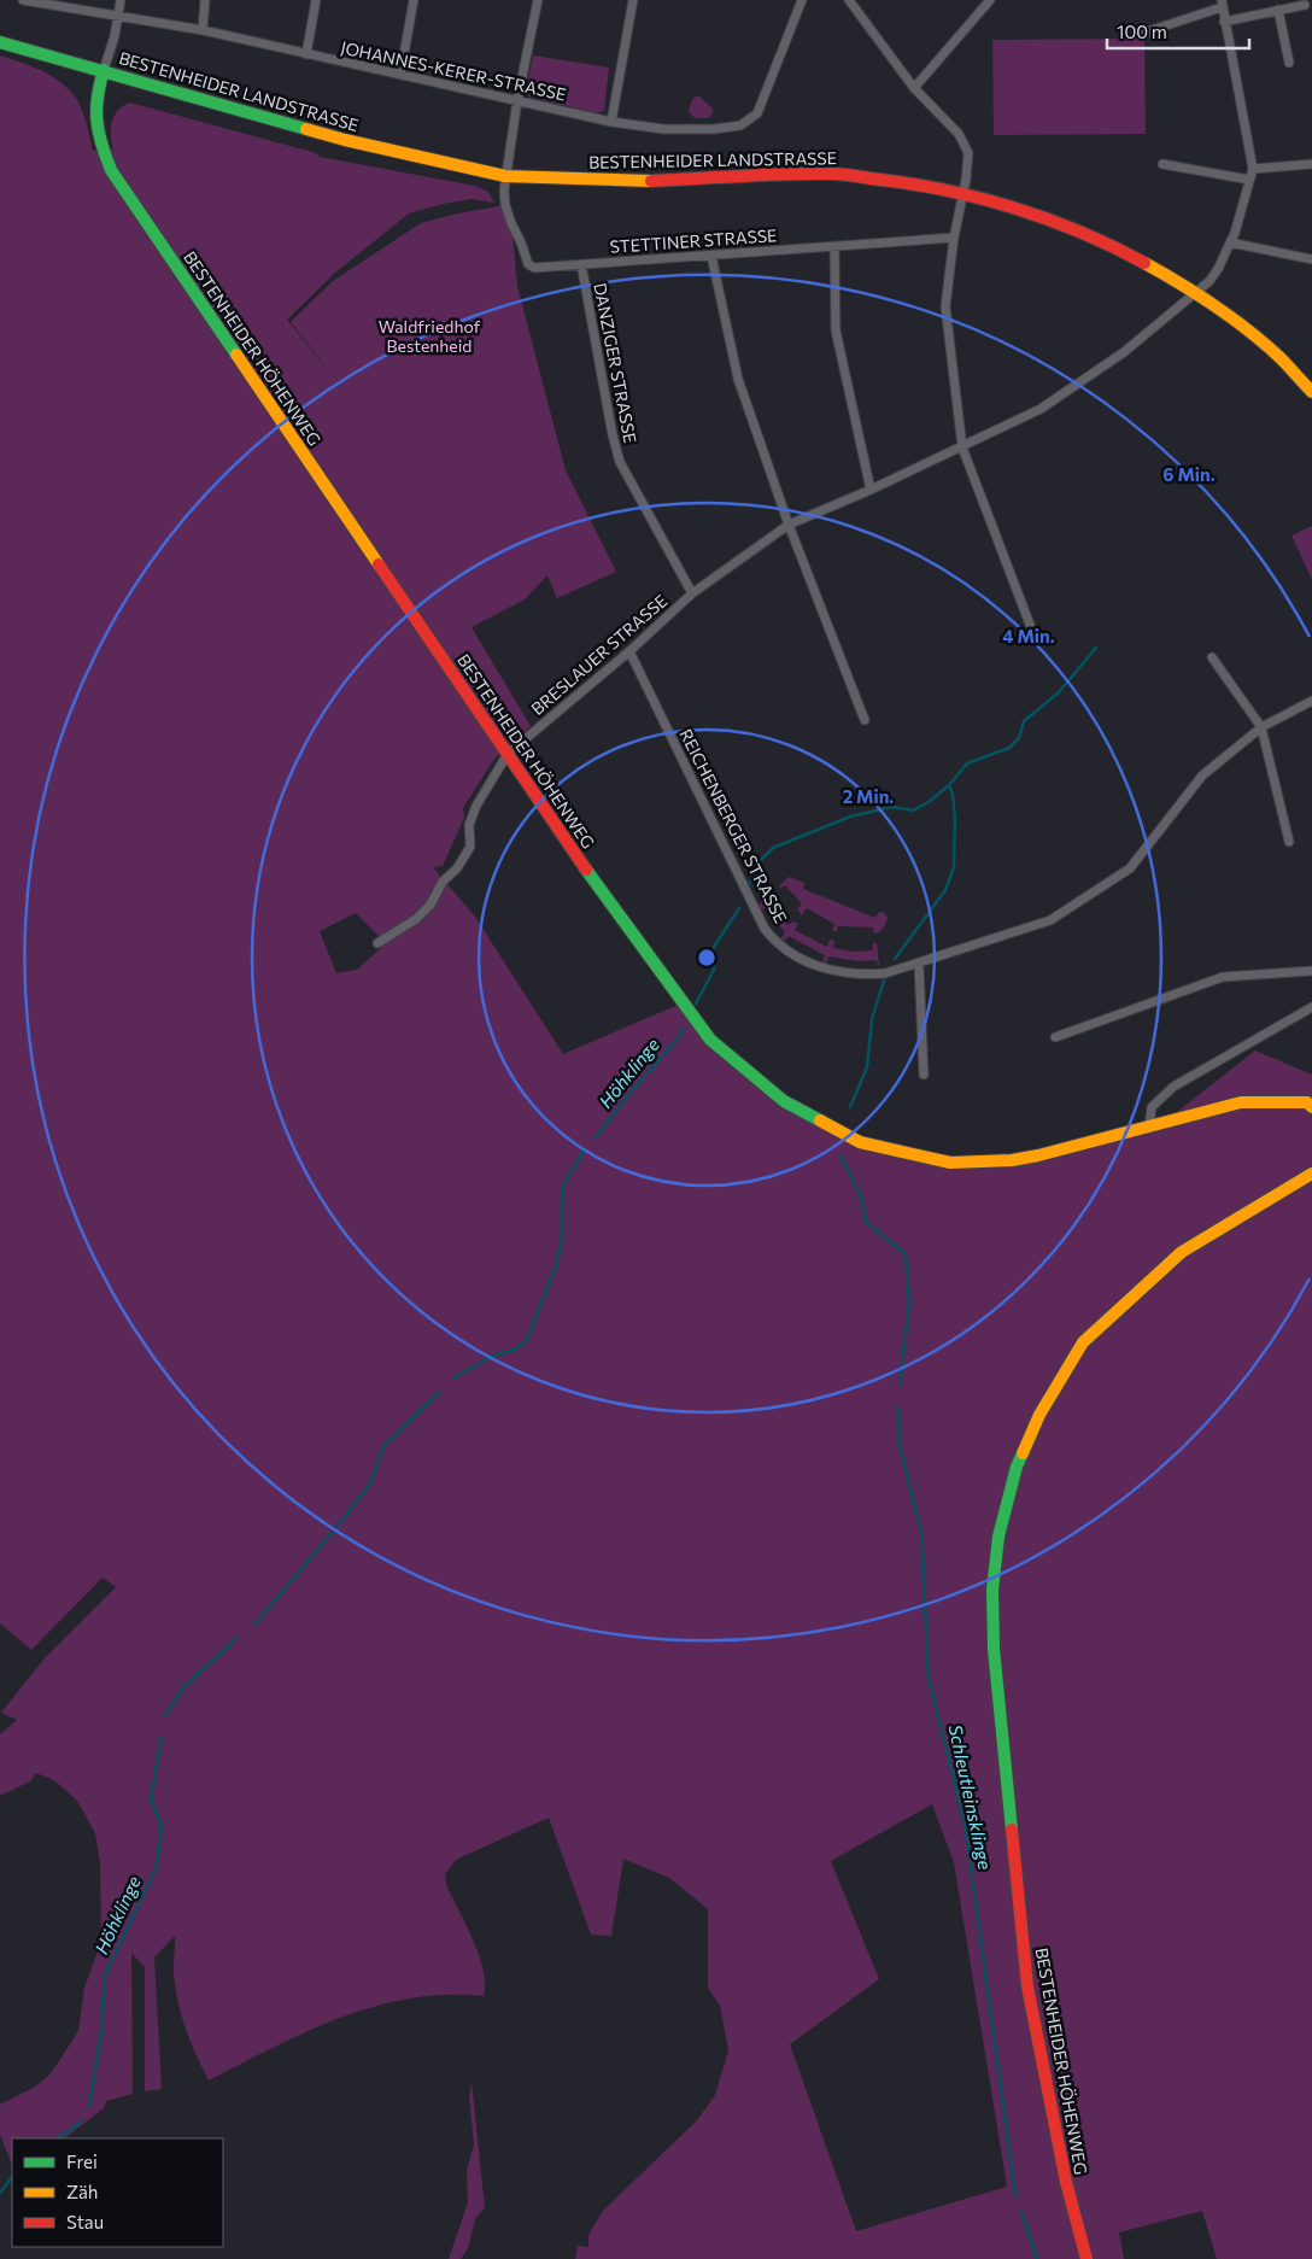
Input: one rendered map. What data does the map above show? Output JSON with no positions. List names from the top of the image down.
{
  "streets": {
    "street": [
      "JOHANNES-KERER-STRASSE",
      "BESTENHEIDER LANDSTRASSE",
      "STETTINER STRASSE",
      "BESTENHEIDER HÖHENWEG",
      "DANZIGER STRASSE",
      "BRESLAUER STRASSE",
      "REICHENBERGER STRASSE"
    ]
  },
  "crossings": [
    ["BESTENHEIDER LANDSTRASSE", "STETTINER STRASSE"],
    ["BESTENHEIDER LANDSTRASSE", "BESTENHEIDER HÖHENWEG"],
    ["BESTENHEIDER LANDSTRASSE", "BRESLAUER STRASSE"],
    ["STETTINER STRASSE", "DANZIGER STRASSE"],
    ["BESTENHEIDER HÖHENWEG", "BRESLAUER STRASSE"],
    ["DANZIGER STRASSE", "BRESLAUER STRASSE"],
    ["BRESLAUER STRASSE", "REICHENBERGER STRASSE"]
  ],
  "water": ["Höhklinge", "Schleutleinsklinge"],
  "parks": ["Waldfriedhof Bestenheid"],
  "legend": ["Frei", "Zäh", "Stau"],
  "scale_bar": "100 m",
  "rings": ["6 Min.", "4 Min.", "2 Min."]
}
